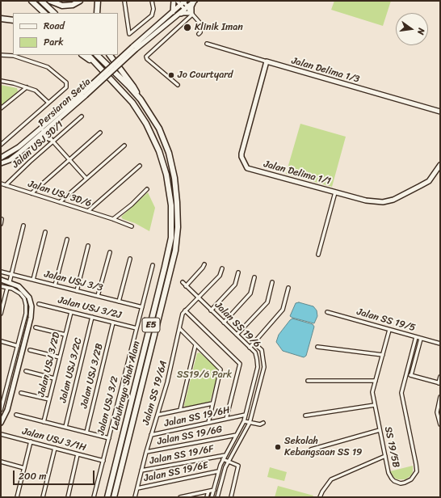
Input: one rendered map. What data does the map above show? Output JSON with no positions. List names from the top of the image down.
{
  "streets": {
    "highway": ["E5", "Lebuhraya Shah Alam"],
    "street": [
      "Jalan Delima 1/3",
      "Persiaran Setia",
      "Jalan USJ 3D/1",
      "Jalan Delima 1/1",
      "Jalan USJ 3D/6",
      "Jalan USJ 3/3",
      "Jalan USJ 3/2J",
      "Jalan SS 19/5",
      "Jalan SS 19/6",
      "Jalan USJ 3/2D",
      "Jalan USJ 3/2C",
      "Jalan USJ 3/2B",
      "Jalan SS 19/6A",
      "Jalan USJ 3/2",
      "Jalan SS 19/6H",
      "Jalan SS 19/6G",
      "Jalan USJ 3/1H",
      "SS 19/5B",
      "Jalan SS 19/6F",
      "Jalan SS 19/6E"
    ]
  },
  "crossings": [
    ["Jalan Delima 1/3", "Jalan Delima 1/1"],
    ["Jalan USJ 3D/1", "Jalan USJ 3D/6"],
    ["Jalan USJ 3/3", "Jalan USJ 3/2"],
    ["Jalan USJ 3/2J", "Jalan USJ 3/2D"],
    ["Jalan USJ 3/2J", "Jalan USJ 3/2C"],
    ["Jalan USJ 3/2J", "Jalan USJ 3/2B"],
    ["Jalan USJ 3/2J", "Jalan USJ 3/2"],
    ["Jalan SS 19/5", "SS 19/5B"],
    ["Jalan SS 19/6", "Jalan SS 19/6A"],
    ["Jalan SS 19/6", "Jalan SS 19/6H"],
    ["Jalan SS 19/6", "Jalan SS 19/6G"],
    ["Jalan SS 19/6", "Jalan SS 19/6F"],
    ["Jalan SS 19/6", "Jalan SS 19/6E"],
    ["Jalan SS 19/6A", "Jalan SS 19/6H"],
    ["Jalan SS 19/6A", "Jalan SS 19/6G"],
    ["Jalan SS 19/6A", "Jalan SS 19/6F"],
    ["Jalan SS 19/6A", "Jalan SS 19/6E"],
    ["Jalan USJ 3/2", "Jalan USJ 3/1H"]
  ],
  "parks": ["SS19/6 Park"],
  "places": ["Klinik Iman", "Jo Courtyard", "Sekolah Kebangsaan SS 19"],
  "legend": ["Road", "Park"],
  "scale_bar": "200 m",
  "north": "right"
}
